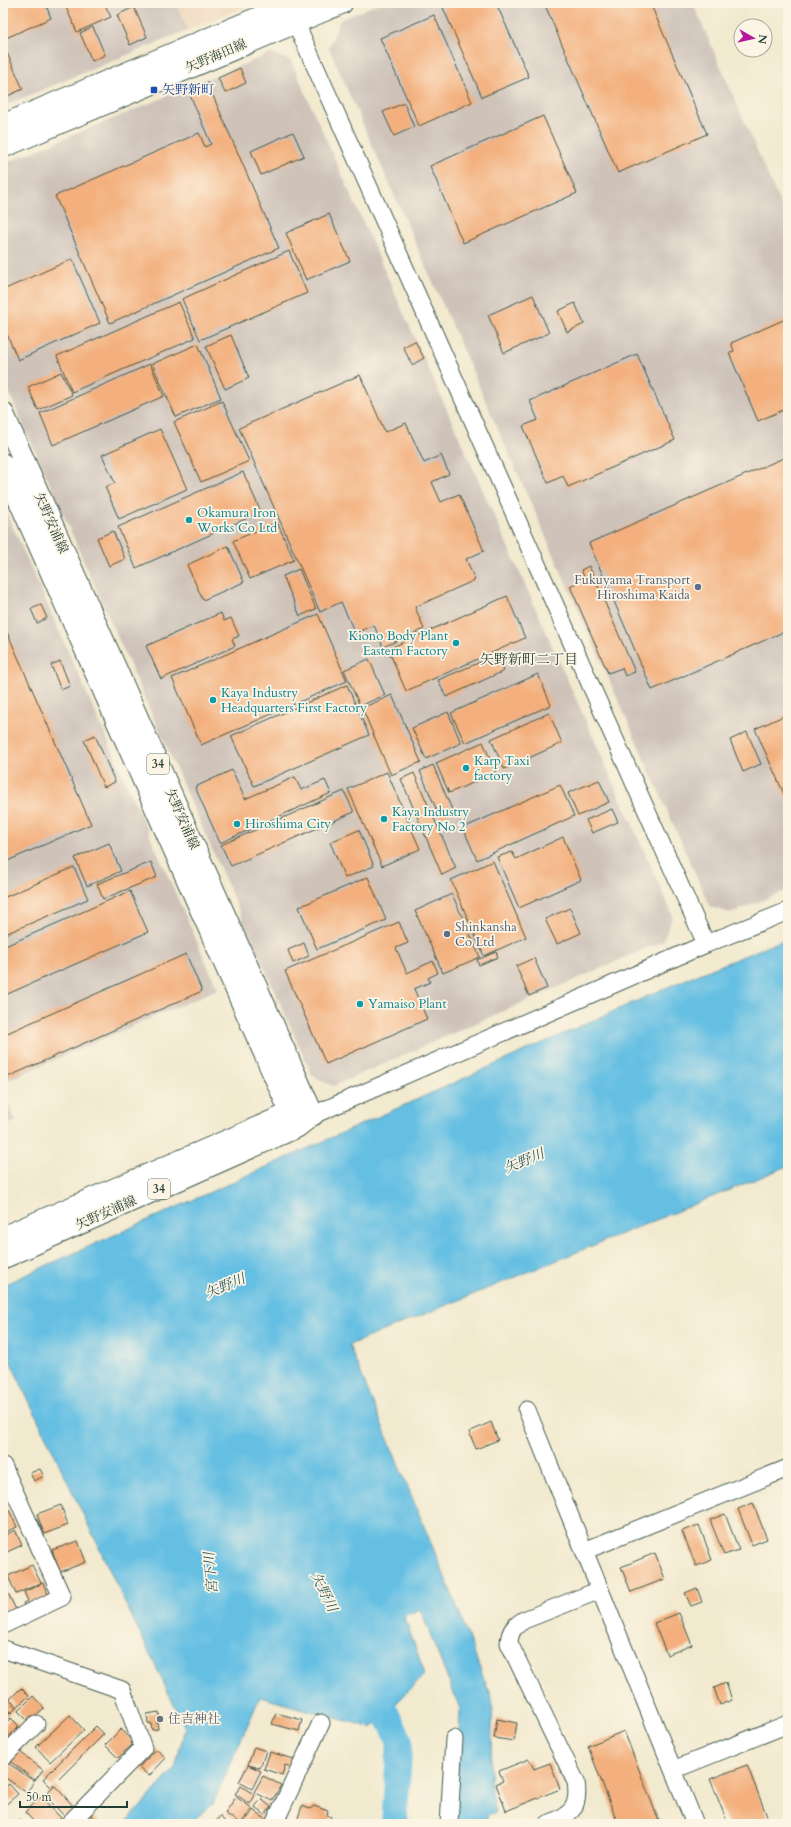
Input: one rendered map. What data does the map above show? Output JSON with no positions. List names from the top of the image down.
{
  "streets": {
    "main road": ["矢野海田線", "矢野安浦線", "34"]
  },
  "districts": ["矢野新町二丁目"],
  "water": ["矢野川", "宮下川"],
  "places": {
    "transit": ["矢野新町"],
    "other": [
      "Okamura Iron Works Co Ltd",
      "Fukuyama Transport Hiroshima Kaida",
      "Kiono Body Plant Eastern Factory",
      "Kaya Industry Headquarters First Factory",
      "Karp Taxi factory",
      "Kaya Industry Factory No 2",
      "Hiroshima City",
      "Shinkansha Co Ltd",
      "Yamaiso Plant",
      "住吉神社"
    ]
  },
  "scale_bar": "50 m",
  "north": "right"
}
